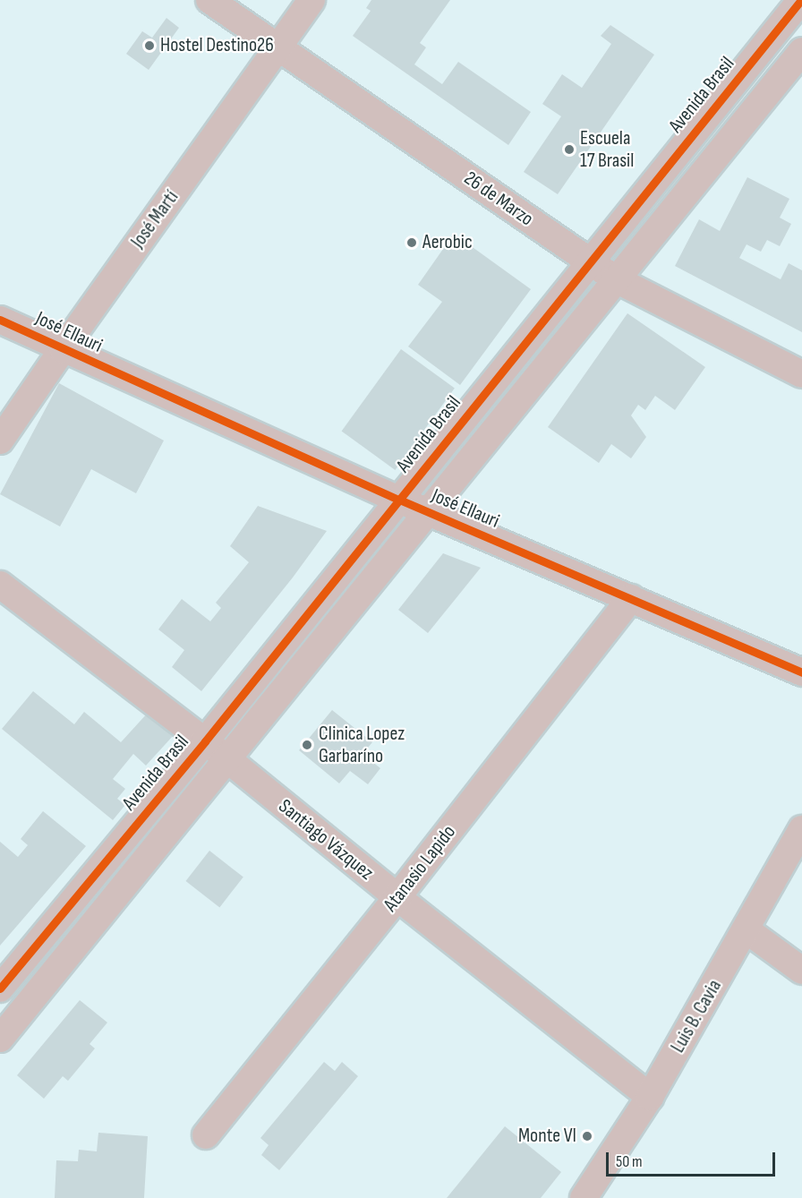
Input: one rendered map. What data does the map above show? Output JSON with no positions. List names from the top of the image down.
{
  "streets": {
    "street": [
      "Avenida Brasil",
      "26 de Marzo",
      "José Martí",
      "José Ellauri",
      "Santiago Vázquez",
      "Atanasio Lapido",
      "Luis B. Cavia"
    ]
  },
  "crossings": [
    ["Avenida Brasil", "26 de Marzo"],
    ["Avenida Brasil", "José Ellauri"],
    ["Avenida Brasil", "Santiago Vázquez"],
    ["26 de Marzo", "José Martí"],
    ["José Martí", "José Ellauri"],
    ["José Ellauri", "Atanasio Lapido"],
    ["Santiago Vázquez", "Atanasio Lapido"],
    ["Santiago Vázquez", "Luis B. Cavia"]
  ],
  "places": [
    "Hostel Destino26",
    "Escuela 17 Brasil",
    "Aerobic",
    "Clinica Lopez Garbaríno",
    "Monte VI"
  ],
  "scale_bar": "50 m"
}
